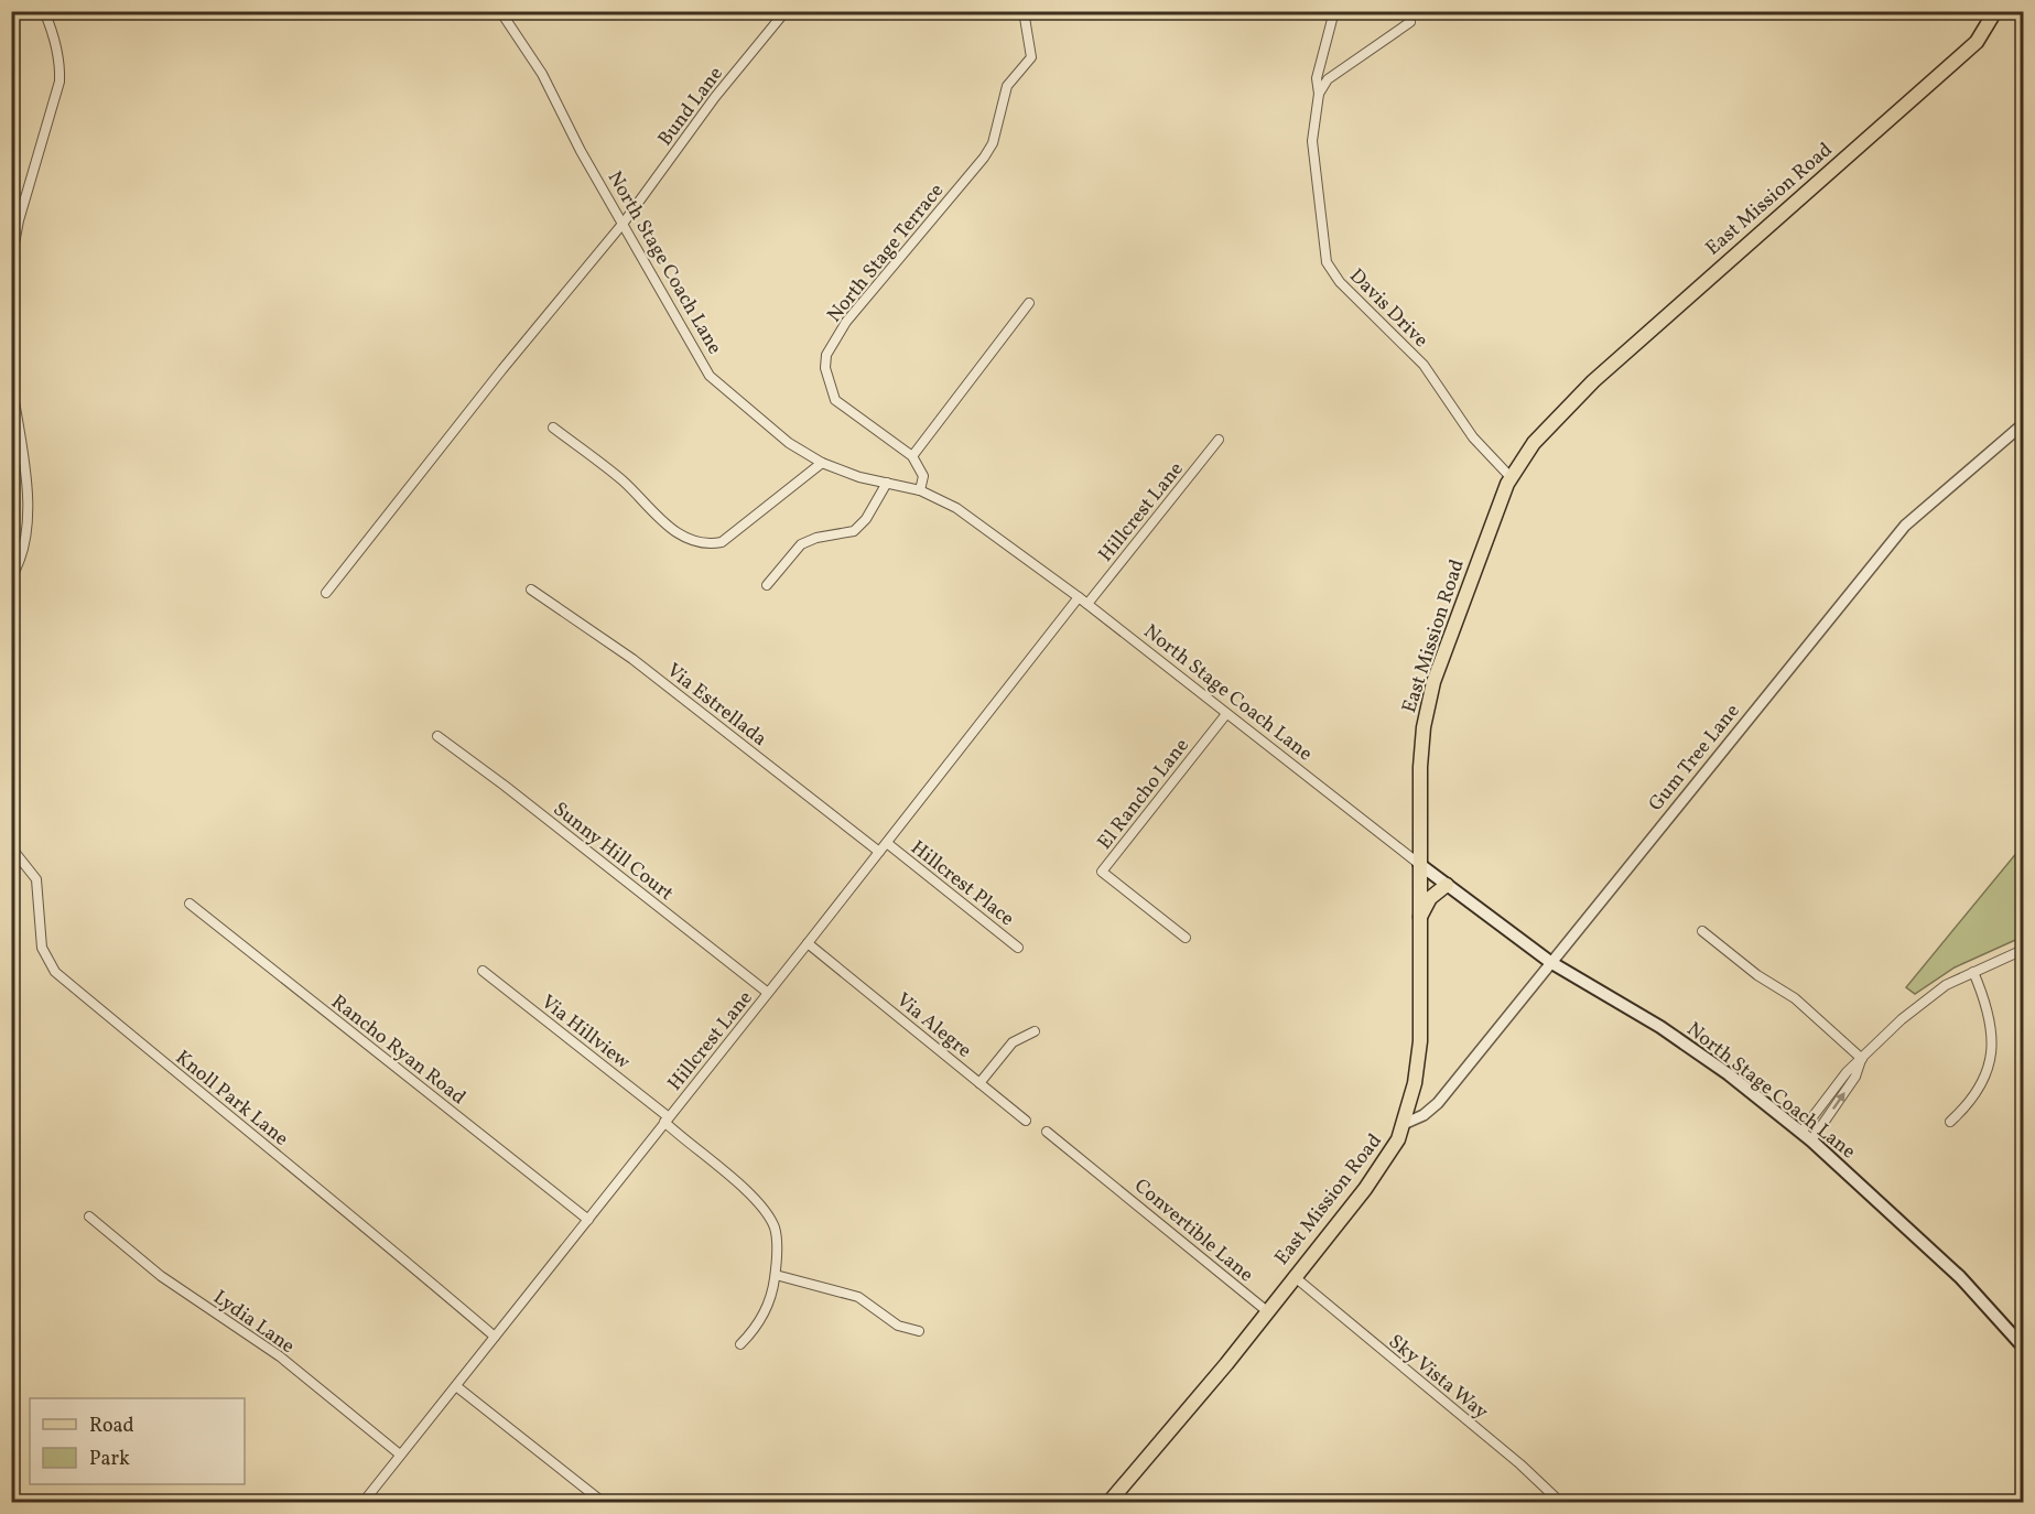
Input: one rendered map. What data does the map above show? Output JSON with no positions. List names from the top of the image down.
{
  "streets": {
    "main road": ["East Mission Road", "North Stage Coach Lane"],
    "street": [
      "Bund Lane",
      "North Stage Terrace",
      "Davis Drive",
      "Hillcrest Lane",
      "Via Estrellada",
      "Gum Tree Lane",
      "El Rancho Lane",
      "Sunny Hill Court",
      "Hillcrest Place",
      "Via Alegre",
      "Via Hillview",
      "Rancho Ryan Road",
      "Knoll Park Lane",
      "Convertible Lane",
      "Lydia Lane",
      "Sky Vista Way"
    ]
  },
  "crossings": [
    ["Bund Lane", "North Stage Coach Lane"],
    ["East Mission Road", "North Stage Coach Lane"],
    ["East Mission Road", "Davis Drive"],
    ["East Mission Road", "Gum Tree Lane"],
    ["East Mission Road", "Convertible Lane"],
    ["East Mission Road", "Sky Vista Way"],
    ["North Stage Coach Lane", "Hillcrest Lane"],
    ["North Stage Coach Lane", "Gum Tree Lane"],
    ["North Stage Coach Lane", "El Rancho Lane"],
    ["Hillcrest Lane", "Via Estrellada"],
    ["Hillcrest Lane", "Sunny Hill Court"],
    ["Hillcrest Lane", "Hillcrest Place"],
    ["Hillcrest Lane", "Via Alegre"],
    ["Hillcrest Lane", "Via Hillview"],
    ["Hillcrest Lane", "Rancho Ryan Road"],
    ["Hillcrest Lane", "Knoll Park Lane"],
    ["Hillcrest Lane", "Lydia Lane"]
  ],
  "legend": ["Road", "Park"]
}
